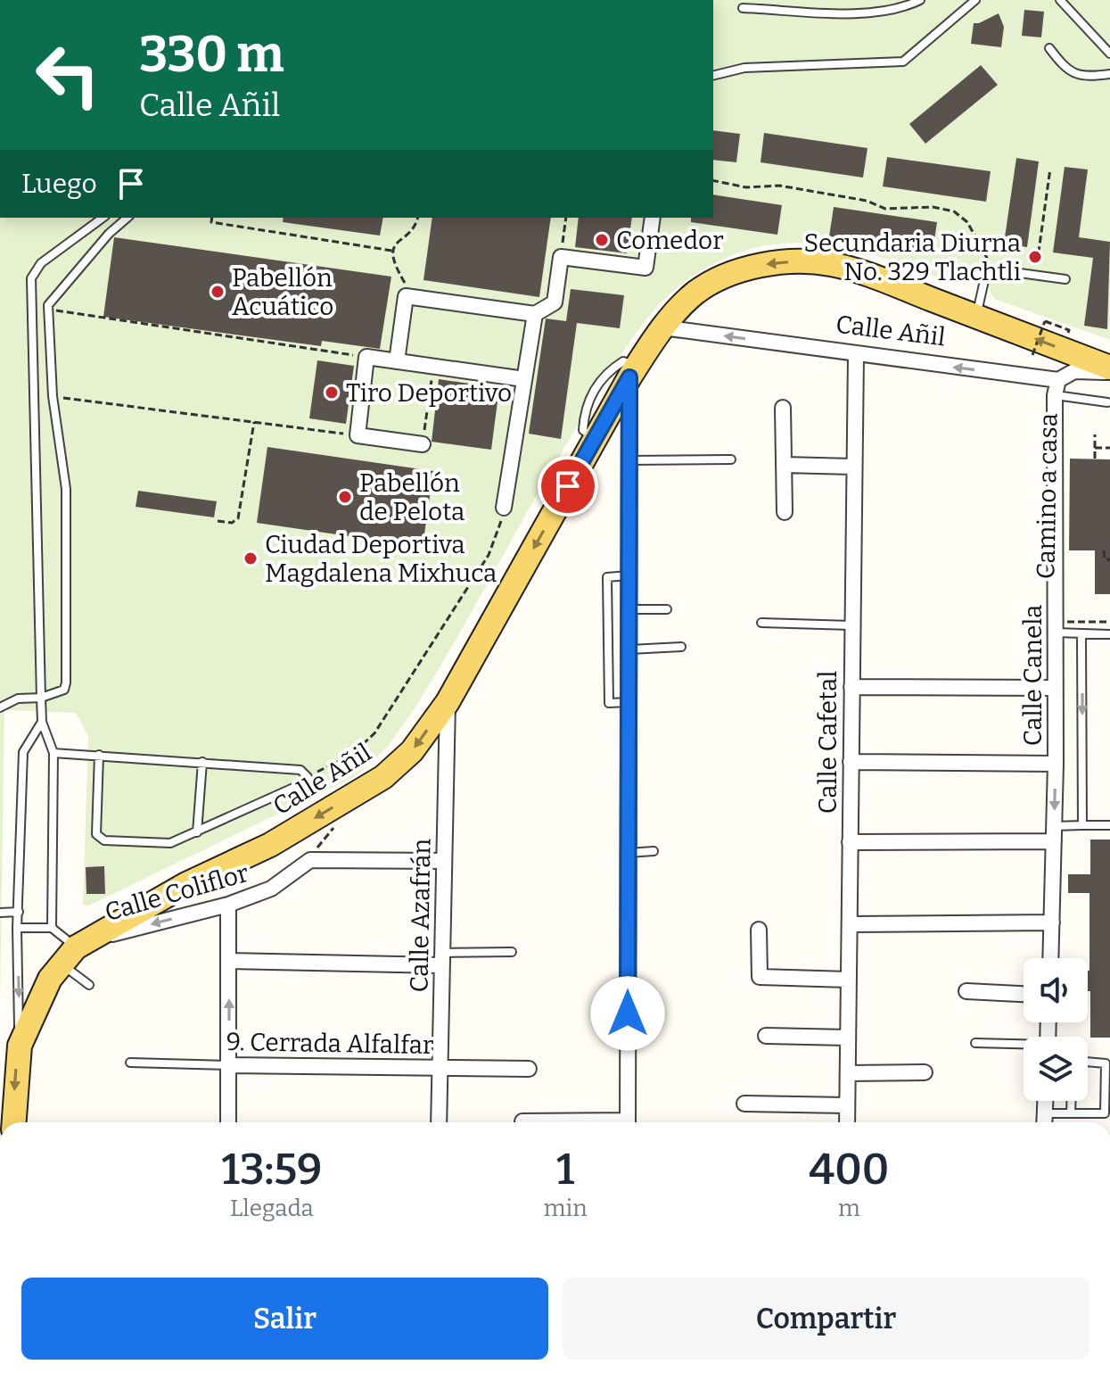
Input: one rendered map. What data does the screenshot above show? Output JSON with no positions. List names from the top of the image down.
{
  "streets": {
    "main road": ["Calle Añil"],
    "street": [
      "Calle Canela",
      "Calle Cafetal",
      "Calle Coliflor",
      "Calle Azafrán",
      "9. Cerrada Alfalfar"
    ]
  },
  "crossings": [
    ["Calle Añil", "Calle Canela"],
    ["Calle Añil", "Calle Cafetal"],
    ["Calle Añil", "Calle Coliflor"],
    ["Calle Añil", "Calle Azafrán"],
    ["Calle Coliflor", "Calle Azafrán"],
    ["Calle Azafrán", "9. Cerrada Alfalfar"]
  ],
  "one_way": ["Calle Añil", "Calle Coliflor"],
  "places": [
    "Comedor",
    "Secundaria Diurna No. 329 Tlachtli",
    "Pabellón Acuático",
    "Tiro Deportivo",
    "Pabellón de Pelota",
    "Ciudad Deportiva Magdalena Mixhuca"
  ],
  "page": {
    "turn": ["330 m", "Calle Añil"],
    "then": "Luego",
    "eta": [
      "13:59",
      "Llegada",
      "1",
      "min",
      "400",
      "m"
    ],
    "buttons": ["Salir", "Compartir"]
  }
}
